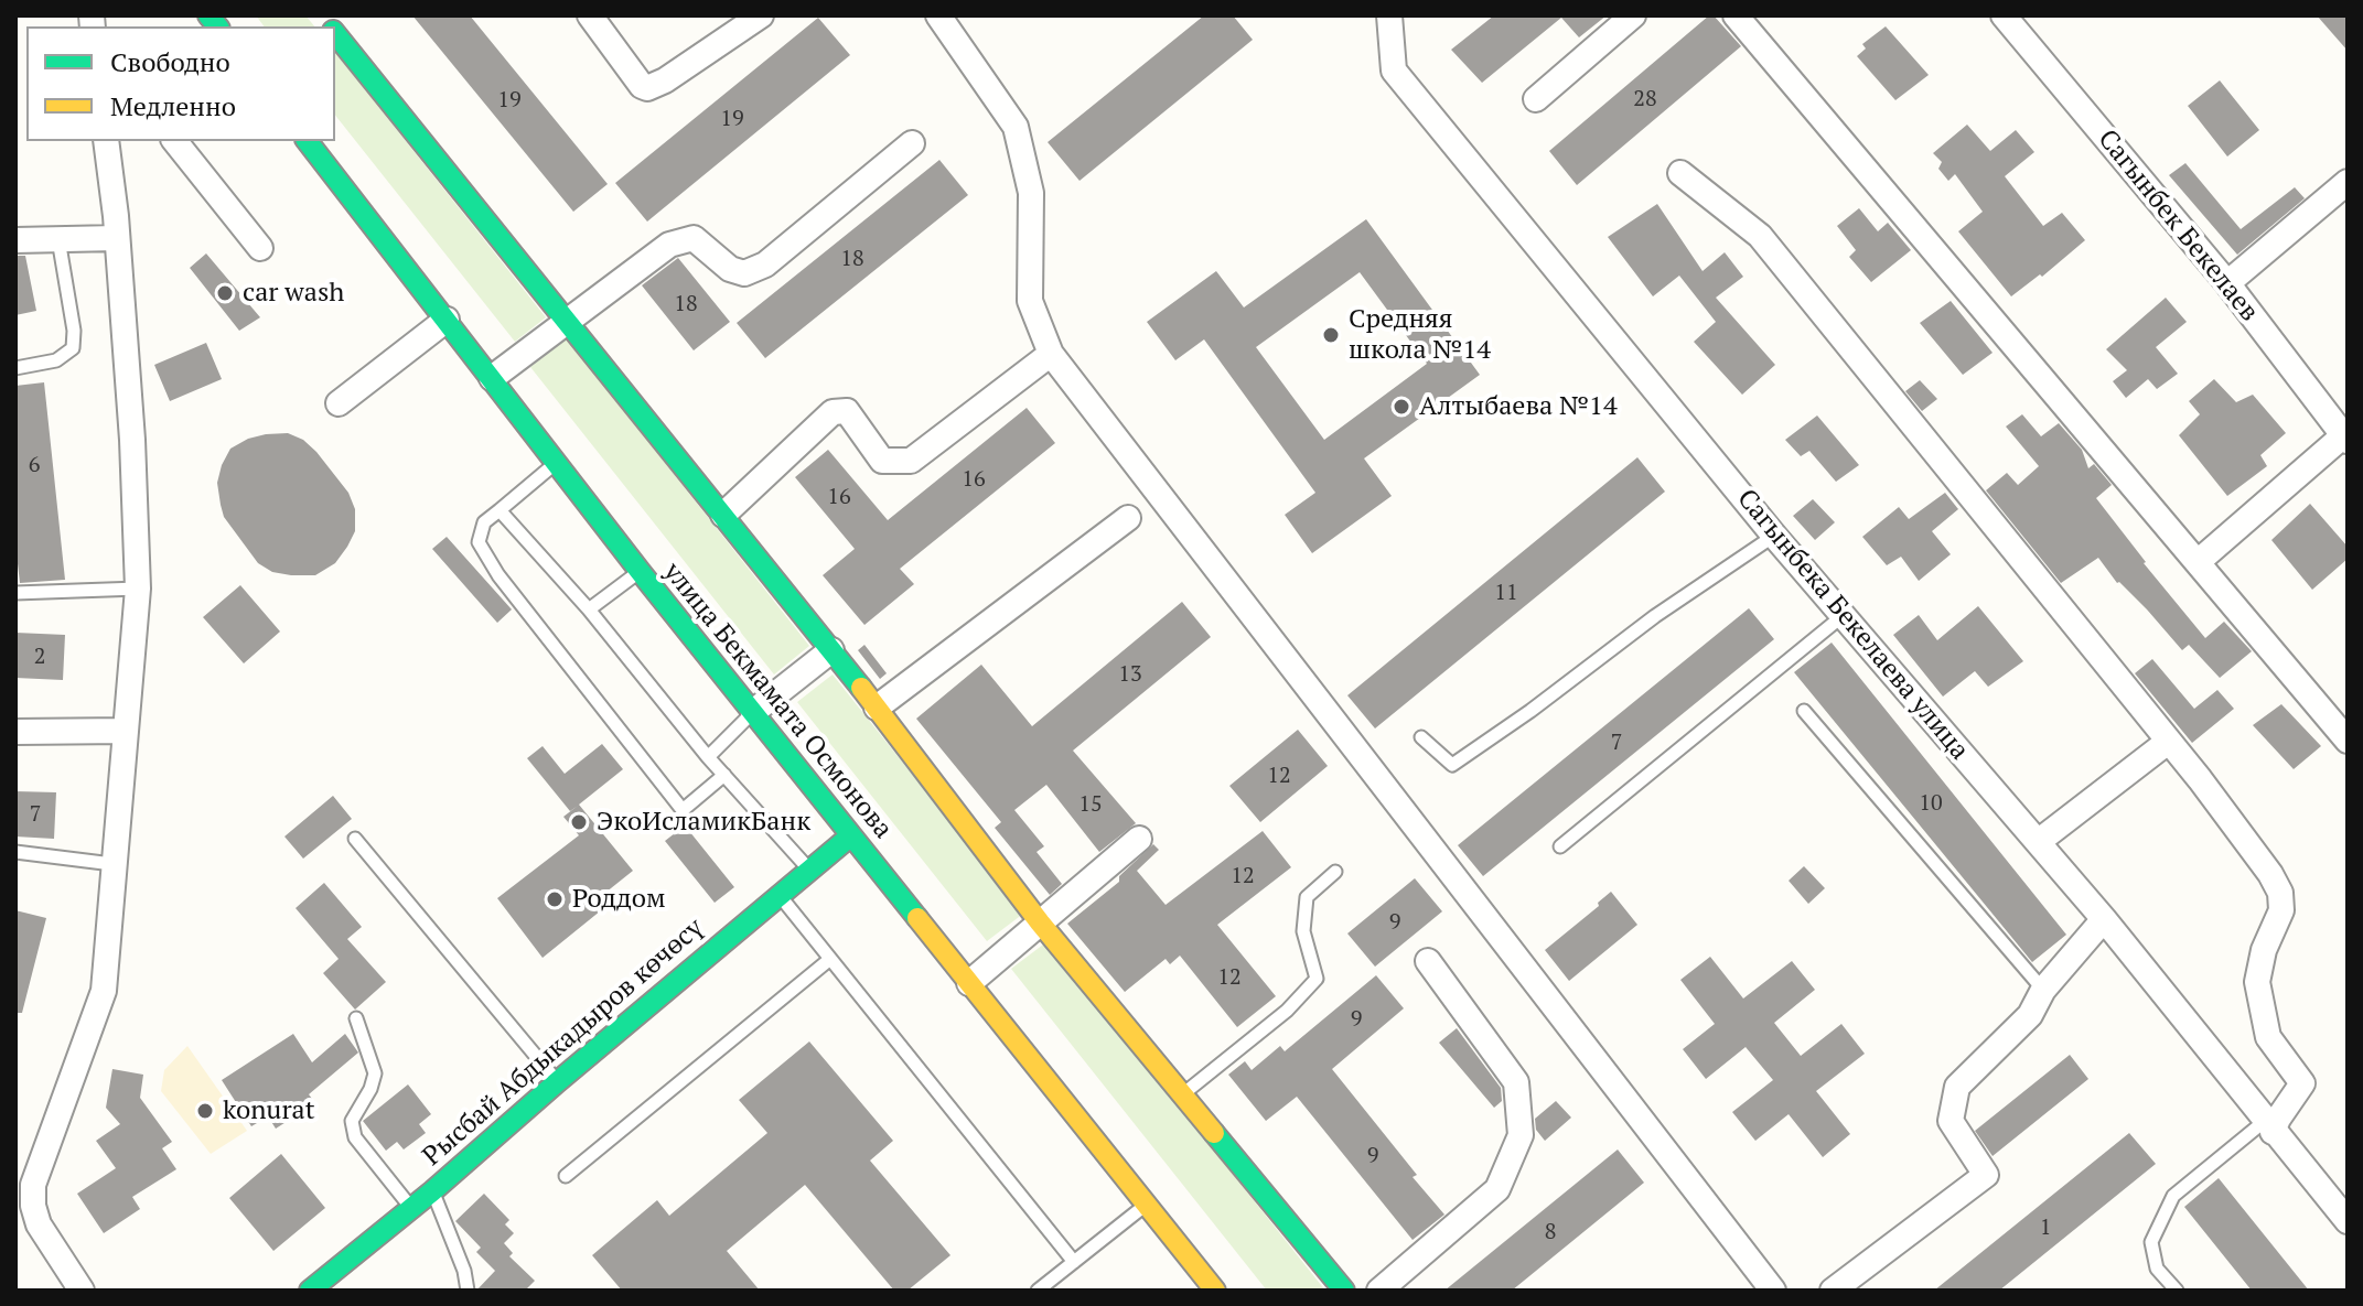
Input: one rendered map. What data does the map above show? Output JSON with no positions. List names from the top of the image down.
{
  "streets": {
    "main road": ["улица Бекмамата Осмонова", "Рысбай Абдыкадыров көчөсү"],
    "street": ["Сагынбек Бекелаев", "Сагынбека Бекелаева улица"]
  },
  "crossings": [
    ["улица Бекмамата Осмонова", "Рысбай Абдыкадыров көчөсү"]
  ],
  "places": [
    "car wash",
    "Средняя школа №14",
    "Алтыбаева №14",
    "ЭкоИсламикБанк",
    "Роддом",
    "konurat"
  ],
  "house_numbers": [
    "28",
    "19",
    "19",
    "18",
    "18",
    "6",
    "16",
    "16",
    "11",
    "2",
    "13",
    "7",
    "12",
    "10",
    "15",
    "7",
    "12",
    "9",
    "12",
    "9",
    "9",
    "1",
    "8"
  ],
  "legend": ["Свободно", "Медленно"]
}
